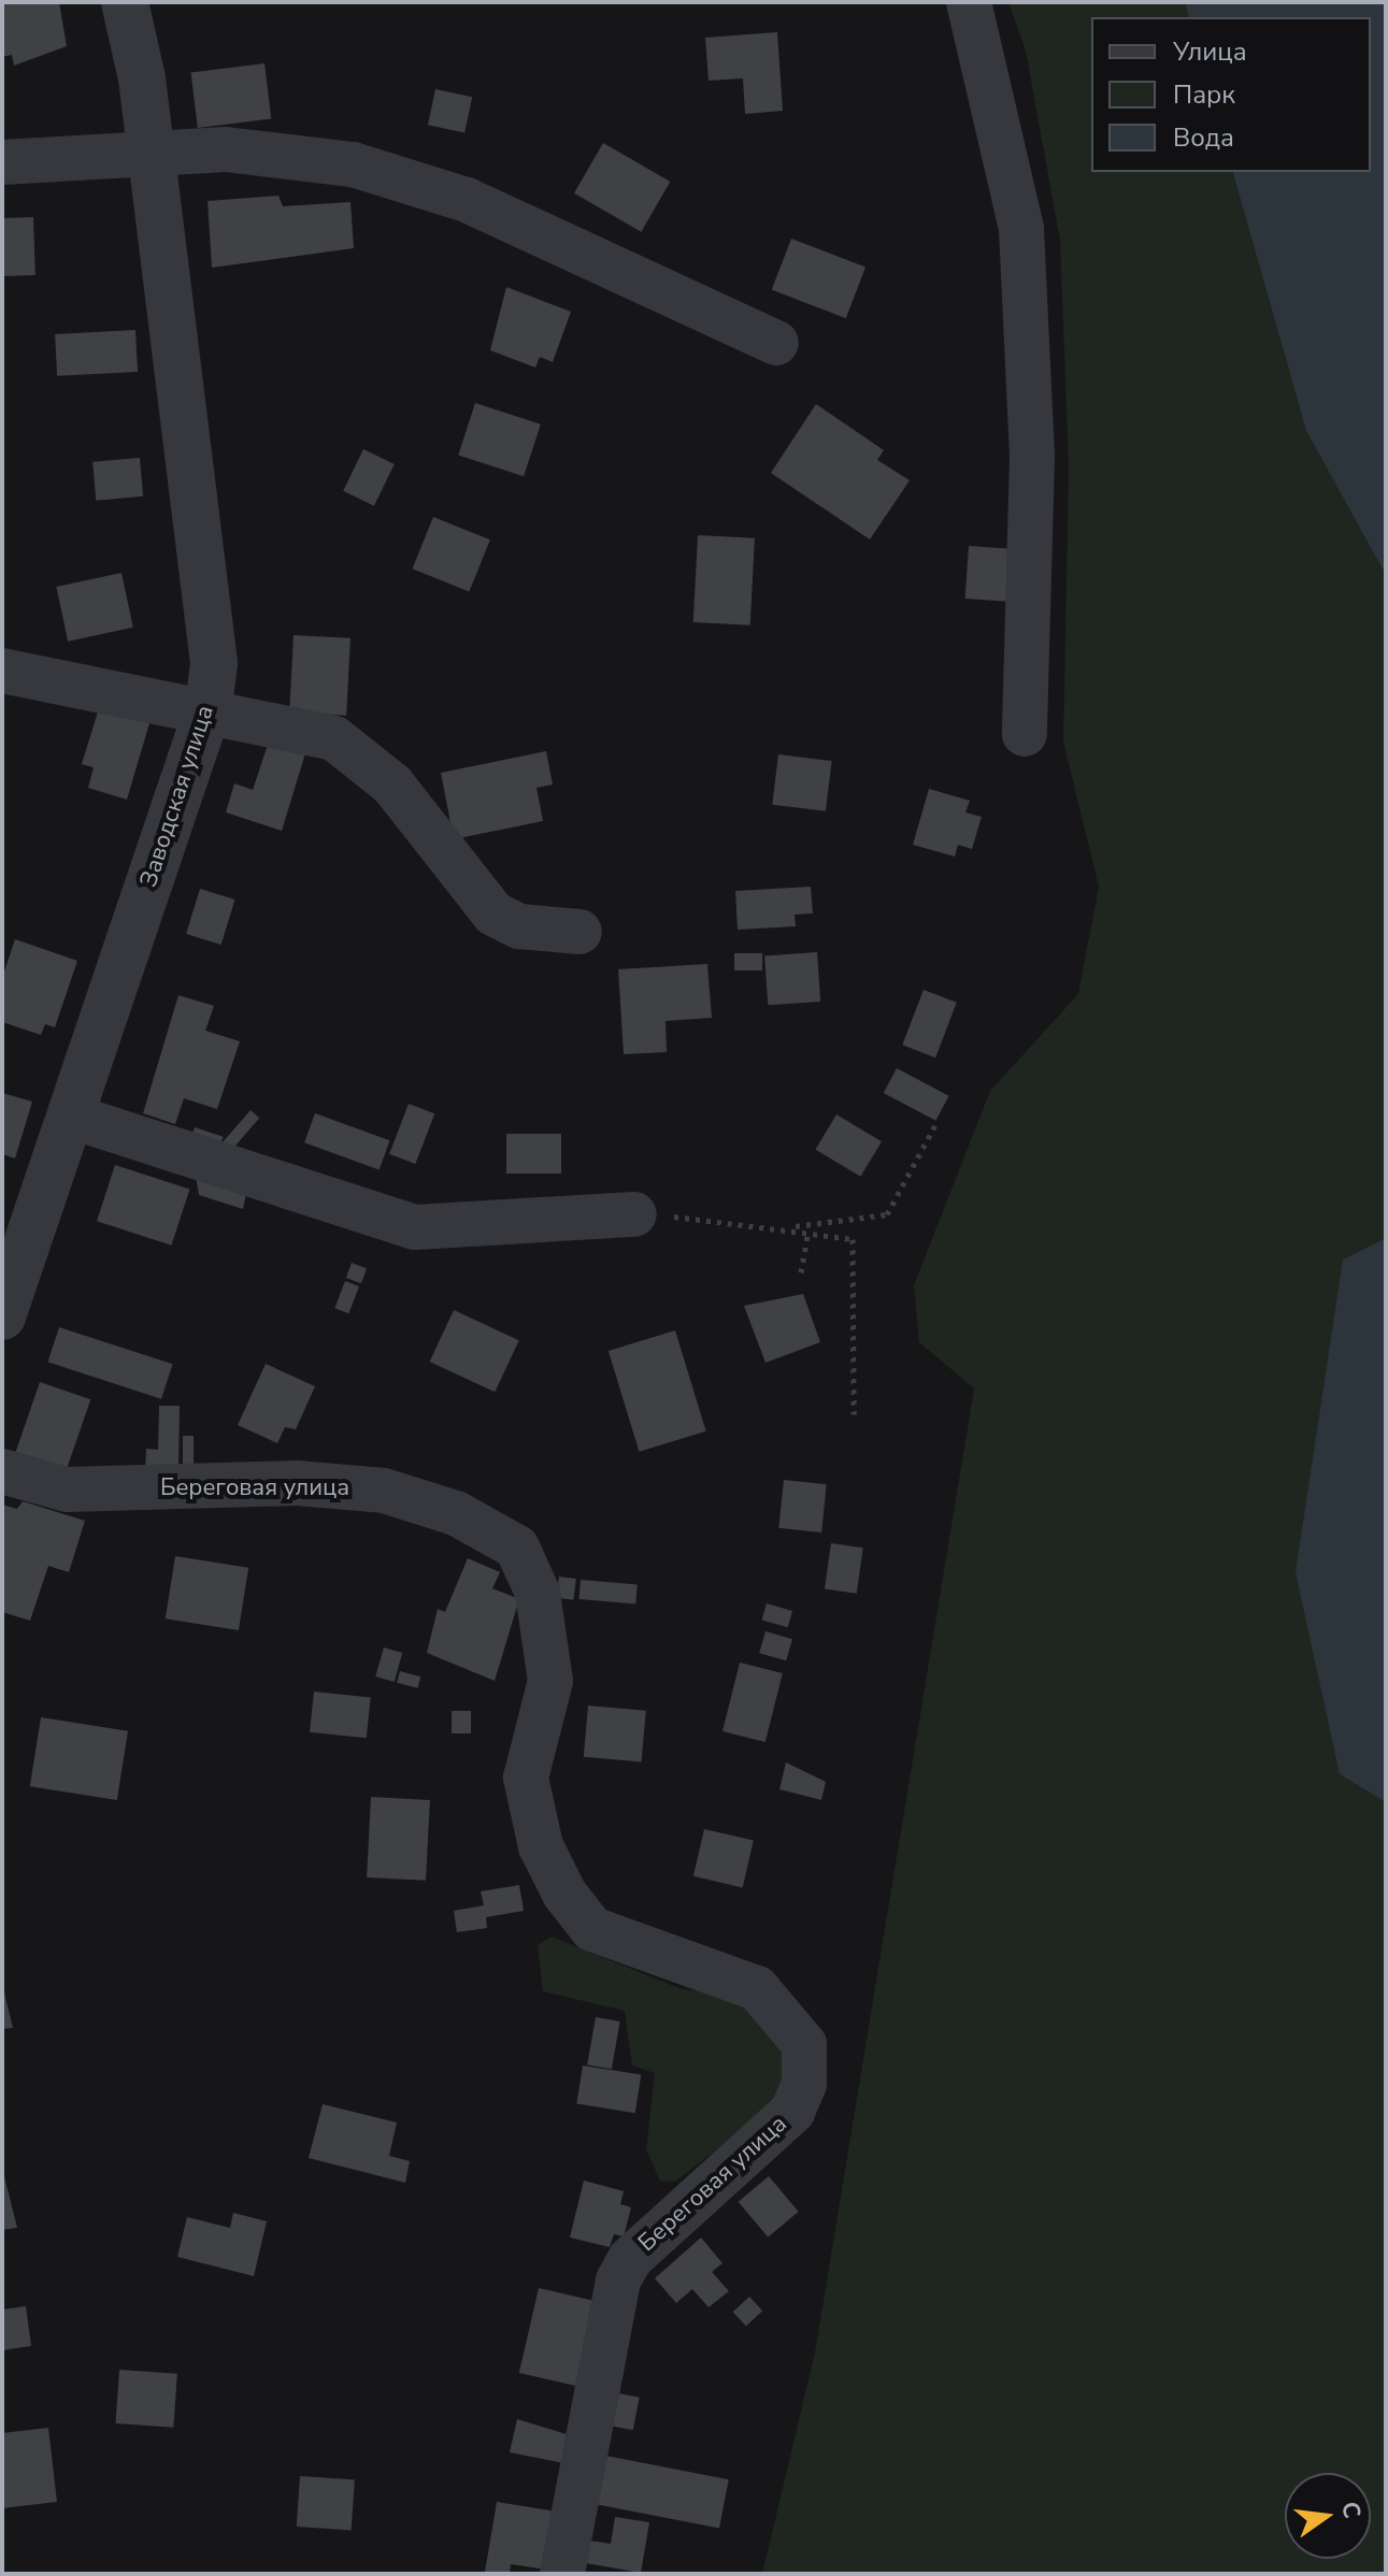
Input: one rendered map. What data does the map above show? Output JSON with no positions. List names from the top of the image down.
{
  "streets": {
    "street": ["Заводская улица", "Береговая улица"]
  },
  "legend": ["Улица", "Парк", "Вода"],
  "north": "right"
}
